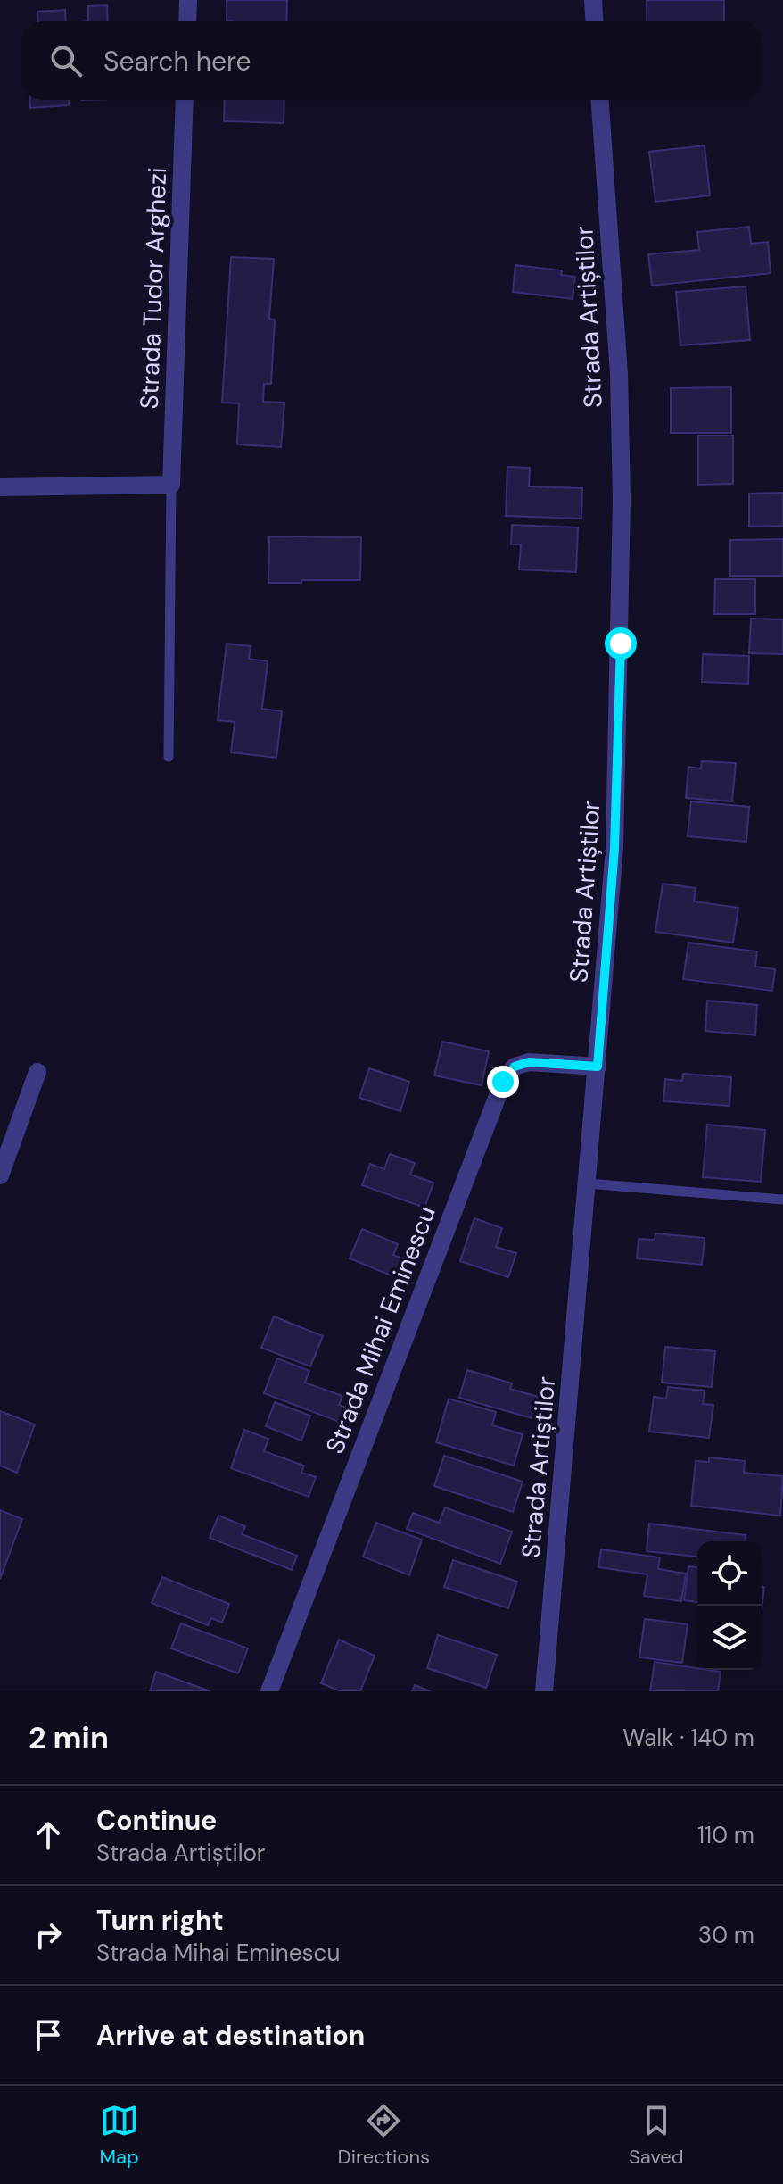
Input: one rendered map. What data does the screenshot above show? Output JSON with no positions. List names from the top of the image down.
{
  "streets": {
    "street": ["Strada Tudor Arghezi", "Strada Artiștilor", "Strada Mihai Eminescu"]
  },
  "crossings": [
    ["Strada Artiștilor", "Strada Mihai Eminescu"]
  ],
  "page": {
    "search": "Search here",
    "heading": ["2 min", "Walk · 140 m"],
    "list": [
      ["Continue", "Strada Artiștilor", "110 m"],
      ["Turn right", "Strada Mihai Eminescu", "30 m"],
      "Arrive at destination"
    ],
    "nav": ["Map", "Directions", "Saved"]
  }
}
